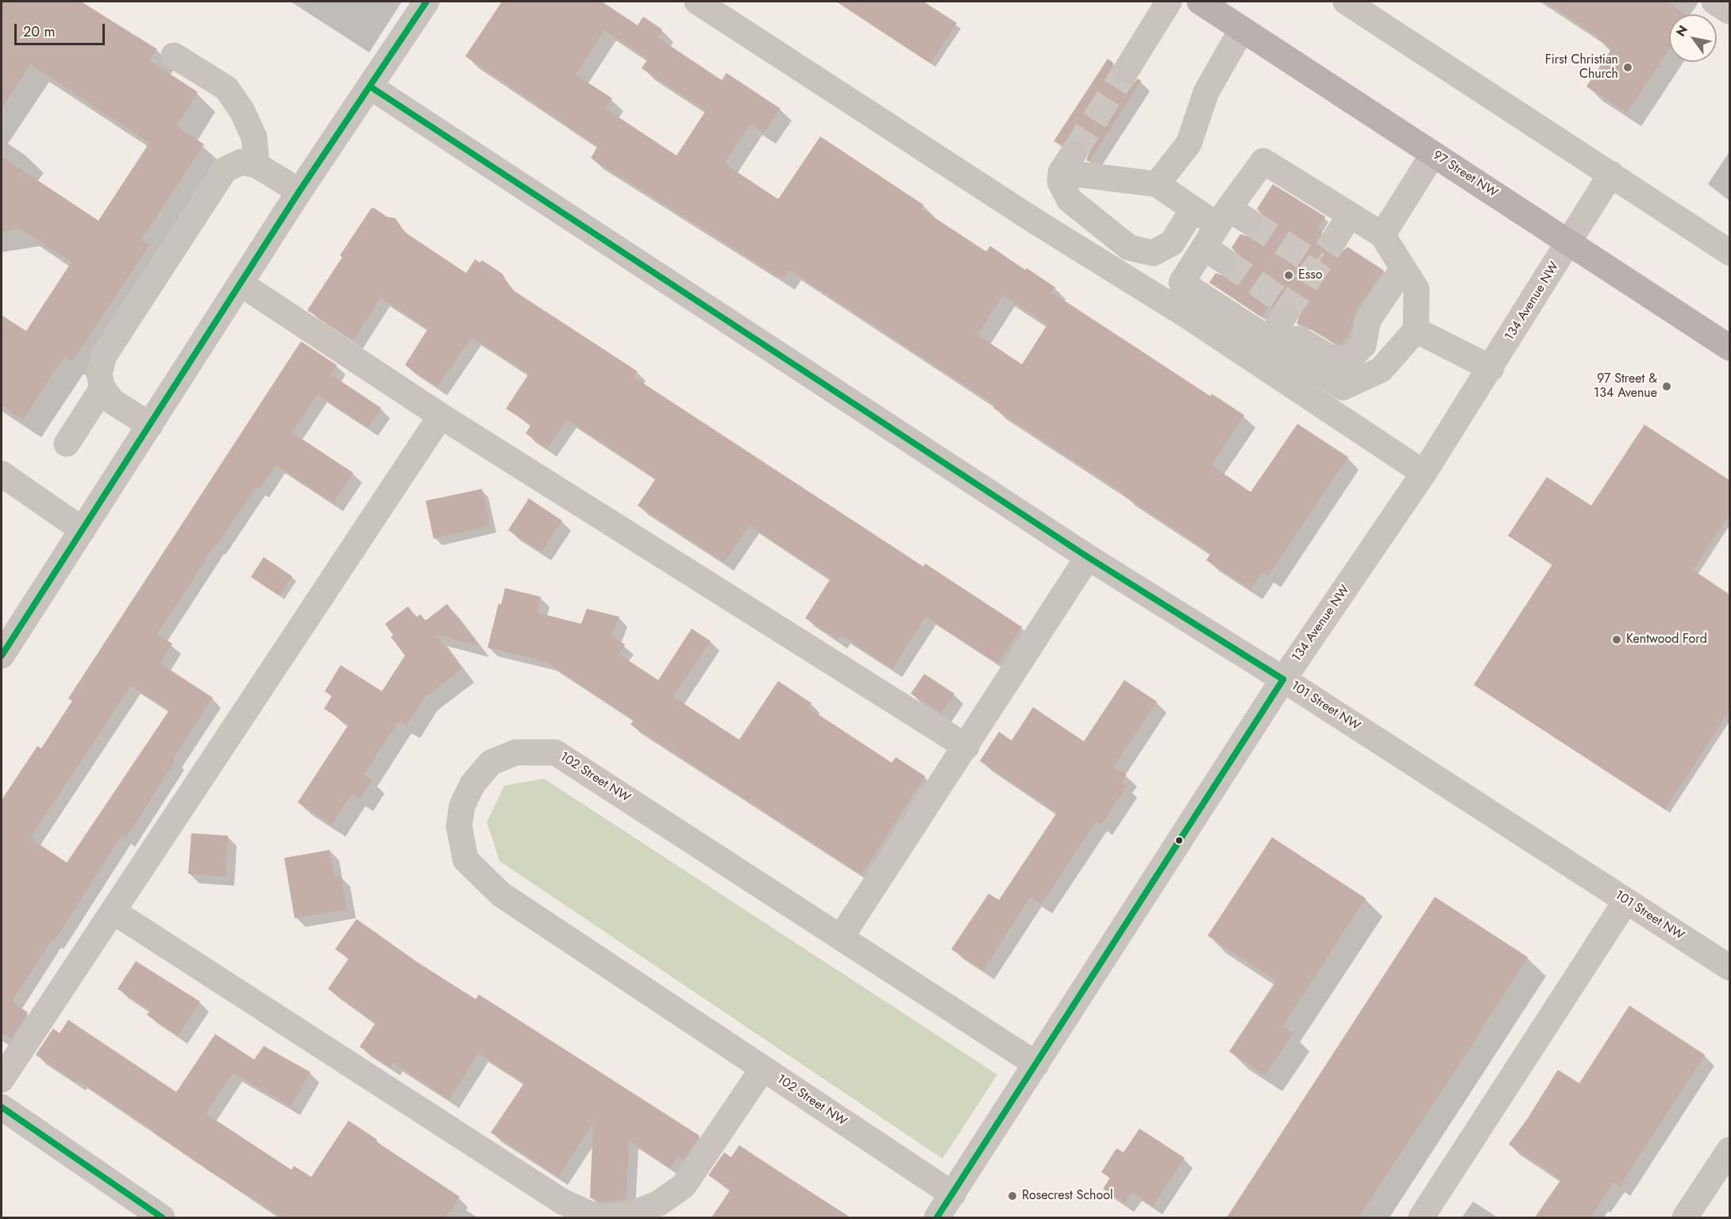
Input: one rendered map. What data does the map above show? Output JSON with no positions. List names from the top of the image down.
{
  "streets": {
    "main road": ["97 Street NW"],
    "street": ["134 Avenue NW", "101 Street NW", "102 Street NW"]
  },
  "crossings": [
    ["97 Street NW", "134 Avenue NW"],
    ["134 Avenue NW", "101 Street NW"],
    ["134 Avenue NW", "102 Street NW"]
  ],
  "places": [
    "First Christian Church",
    "Esso",
    "97 Street & 134 Avenue",
    "Kentwood Ford",
    "Rosecrest School"
  ],
  "scale_bar": "20 m",
  "north": "top left"
}
